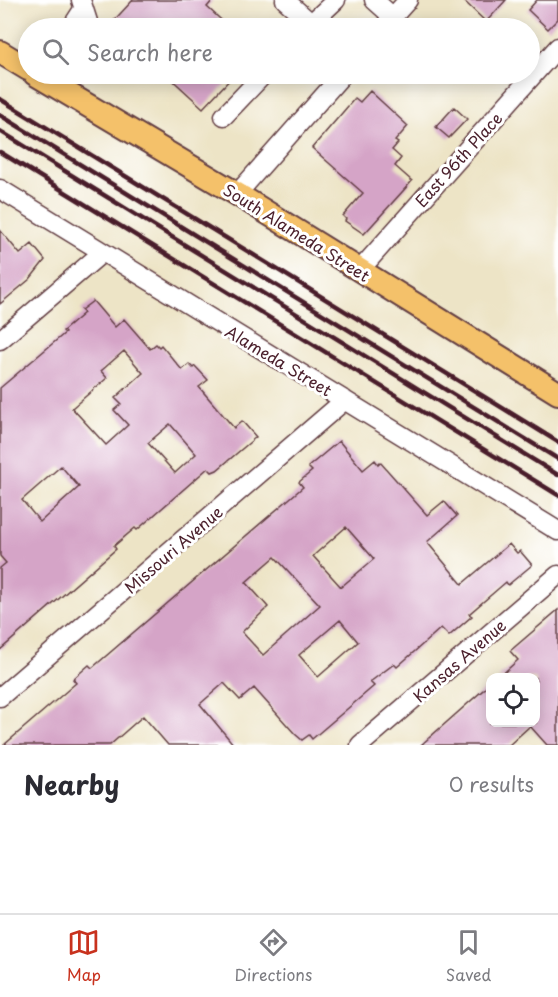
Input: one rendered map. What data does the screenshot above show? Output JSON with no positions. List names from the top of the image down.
{
  "streets": {
    "main road": ["South Alameda Street"],
    "street": [
      "East 96th Place",
      "Alameda Street",
      "Missouri Avenue",
      "Kansas Avenue"
    ]
  },
  "crossings": [
    ["East 96th Place", "South Alameda Street"],
    ["Alameda Street", "Missouri Avenue"]
  ],
  "page": {
    "search": "Search here",
    "heading": ["Nearby", "0 results"],
    "nav": ["Map", "Directions", "Saved"]
  }
}
